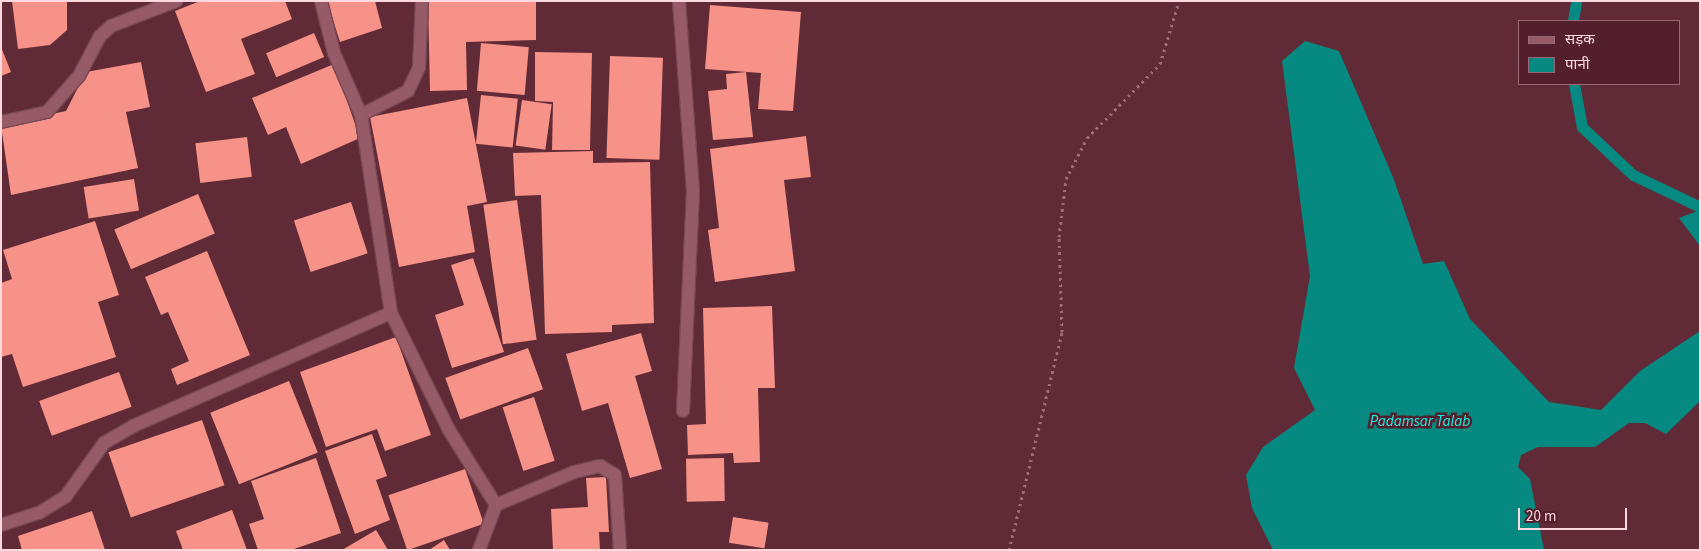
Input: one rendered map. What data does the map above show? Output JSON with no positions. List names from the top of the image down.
{
  "water": ["Padamsar Talab"],
  "legend": ["सड़क", "पानी"],
  "scale_bar": "20 m"
}
